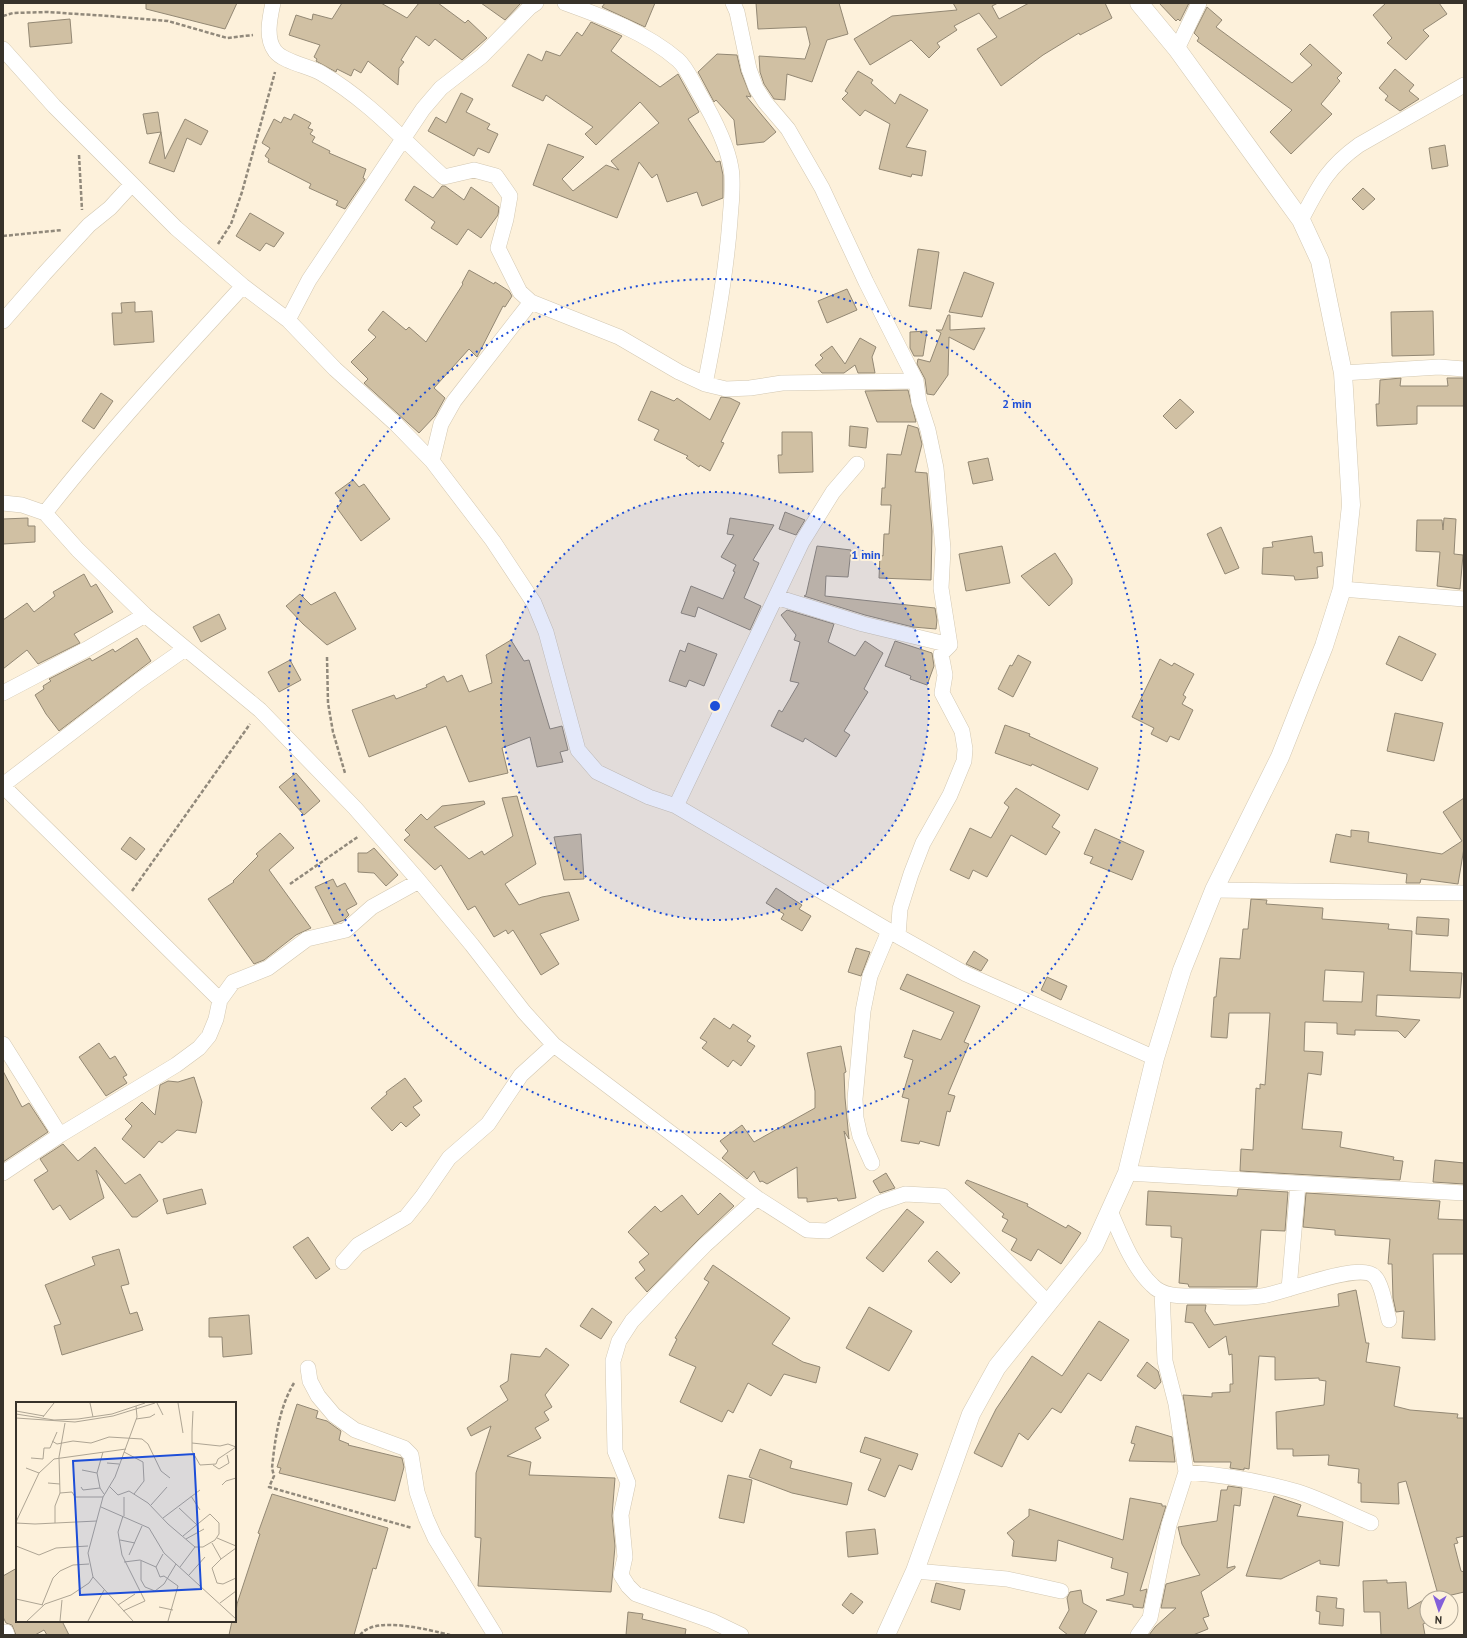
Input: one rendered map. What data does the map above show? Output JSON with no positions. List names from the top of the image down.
{
  "north": "bottom",
  "rings": ["2 min", "1 min"]
}
